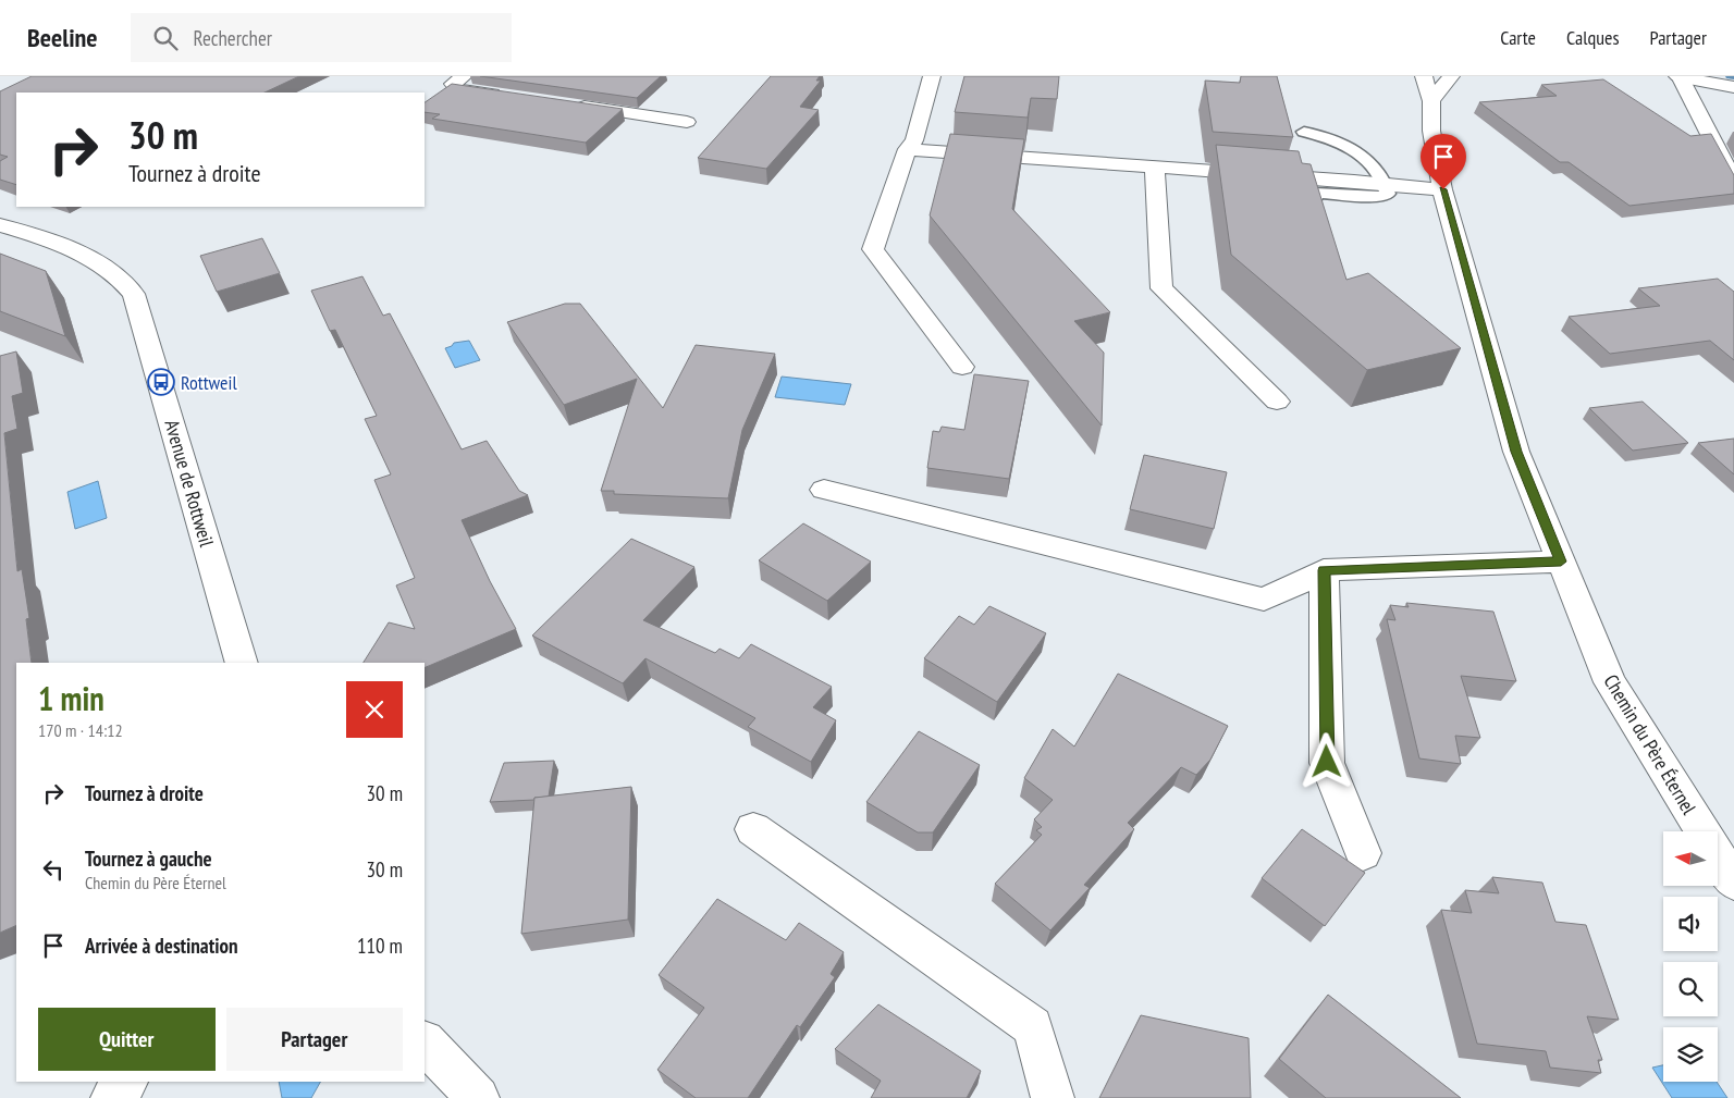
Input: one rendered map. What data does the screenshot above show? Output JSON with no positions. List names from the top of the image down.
{
  "streets": {
    "street": ["Avenue de Rottweil", "Chemin du Père Éternel"]
  },
  "places": {
    "bus stop": ["Rottweil"]
  },
  "north": "left",
  "page": {
    "header": "Beeline",
    "search": "Rechercher",
    "nav": ["Carte", "Calques", "Partager"],
    "turn": ["30 m", "Tournez à droite"],
    "heading": ["1 min", "170 m · 14:12"],
    "list": [
      {
        "name": "Tournez à droite",
        "value": "30 m"
      },
      {
        "name": "Tournez à gauche",
        "note": "Chemin du Père Éternel",
        "value": "30 m"
      },
      {
        "name": "Arrivée à destination",
        "value": "110 m"
      }
    ],
    "buttons": ["Quitter", "Partager"]
  }
}
